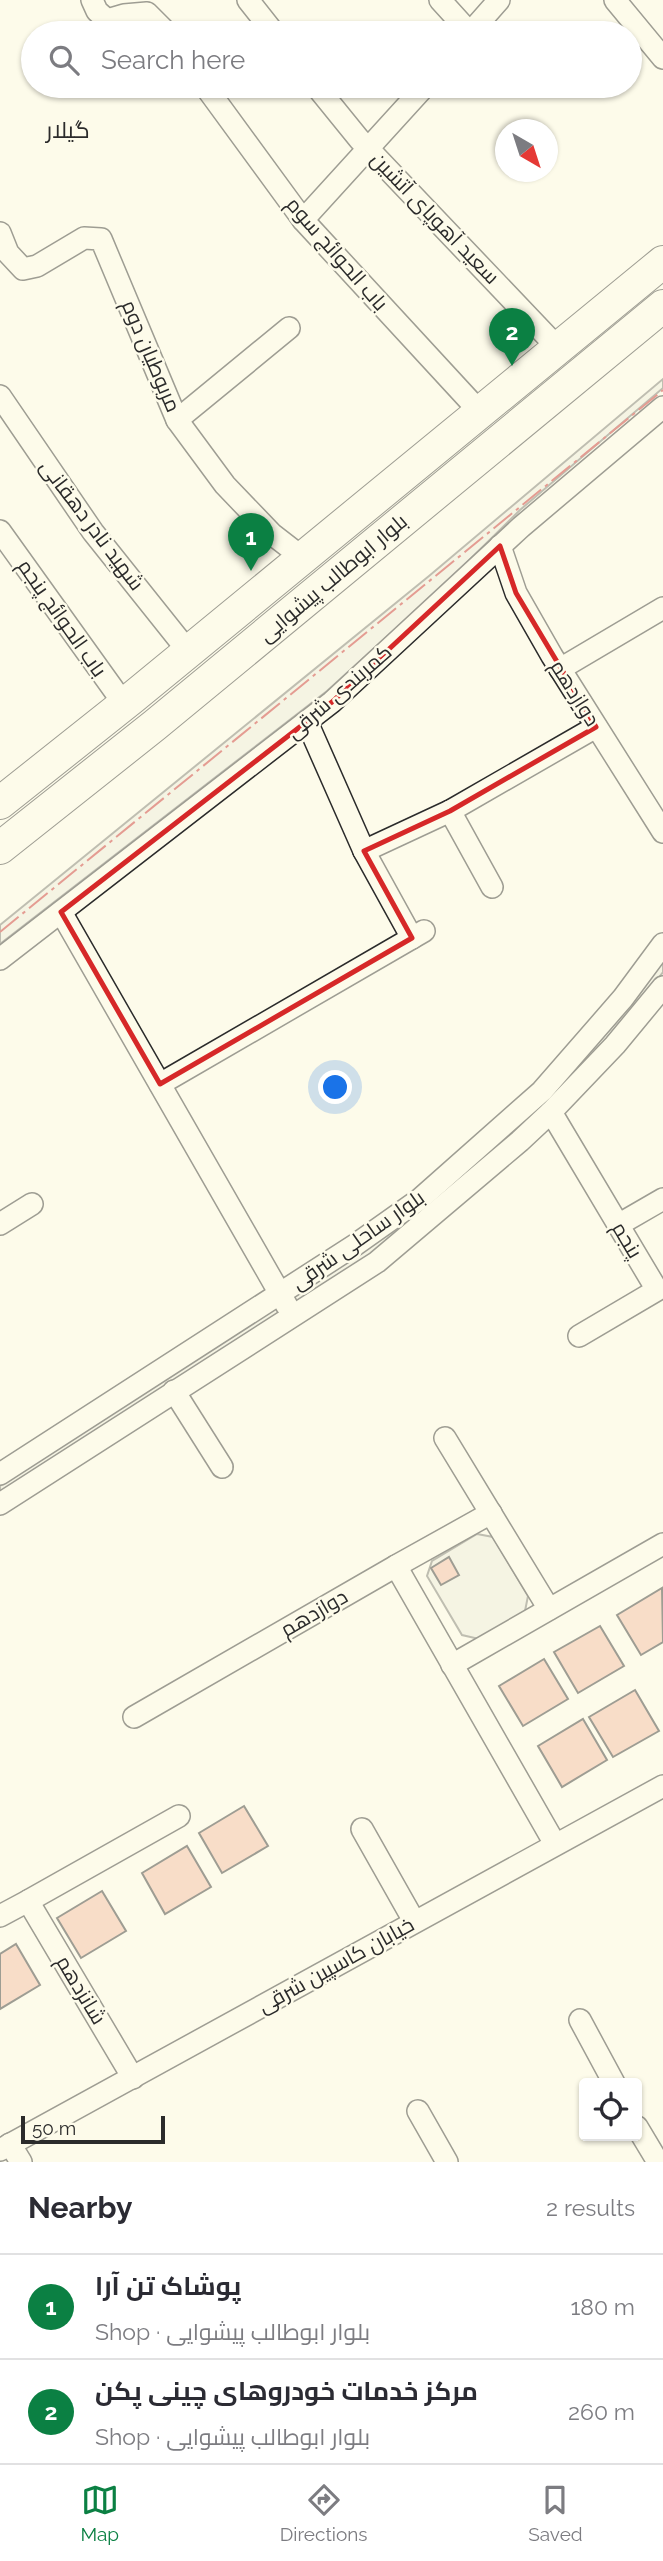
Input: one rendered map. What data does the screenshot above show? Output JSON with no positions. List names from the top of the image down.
{
  "streets": {
    "highway": ["بلوار ابوطالب پیشوایی"],
    "street": [
      "سعید آهوپای آتشین",
      "باب الحوائج سوم",
      "مربوطیان دوم",
      "شهید نادر دهقانی",
      "باب الحوائج پنجم",
      "کمربندی شرقی",
      "دوازدهم",
      "بلوار ساحلی شرقی",
      "پنجم",
      "خیابان کاسپین شرقی",
      "شانزدهم"
    ]
  },
  "crossings": [
    ["سعید آهوپای آتشین", "بلوار ابوطالب پیشوایی"],
    ["باب الحوائج سوم", "بلوار ابوطالب پیشوایی"],
    ["مربوطیان دوم", "بلوار ابوطالب پیشوایی"],
    ["شهید نادر دهقانی", "بلوار ابوطالب پیشوایی"],
    ["بلوار ابوطالب پیشوایی", "باب الحوائج پنجم"],
    ["کمربندی شرقی", "دوازدهم"],
    ["بلوار ساحلی شرقی", "پنجم"],
    ["خیابان کاسپین شرقی", "شانزدهم"]
  ],
  "districts": ["گیلار"],
  "scale_bar": "50 m",
  "north": "bottom right",
  "page": {
    "search": "Search here",
    "pins": ["2", "1"],
    "scale": "50 m",
    "heading": ["Nearby", "2 results"],
    "list": [
      {
        "mark": "1",
        "name": "پوشاک تن آرا",
        "note": "Shop · بلوار ابوطالب پیشوایی",
        "value": "180 m"
      },
      {
        "mark": "2",
        "name": "مرکز خدمات خودروهای چینی پکن",
        "note": "Shop · بلوار ابوطالب پیشوایی",
        "value": "260 m"
      }
    ],
    "nav": ["Map", "Directions", "Saved"]
  }
}
